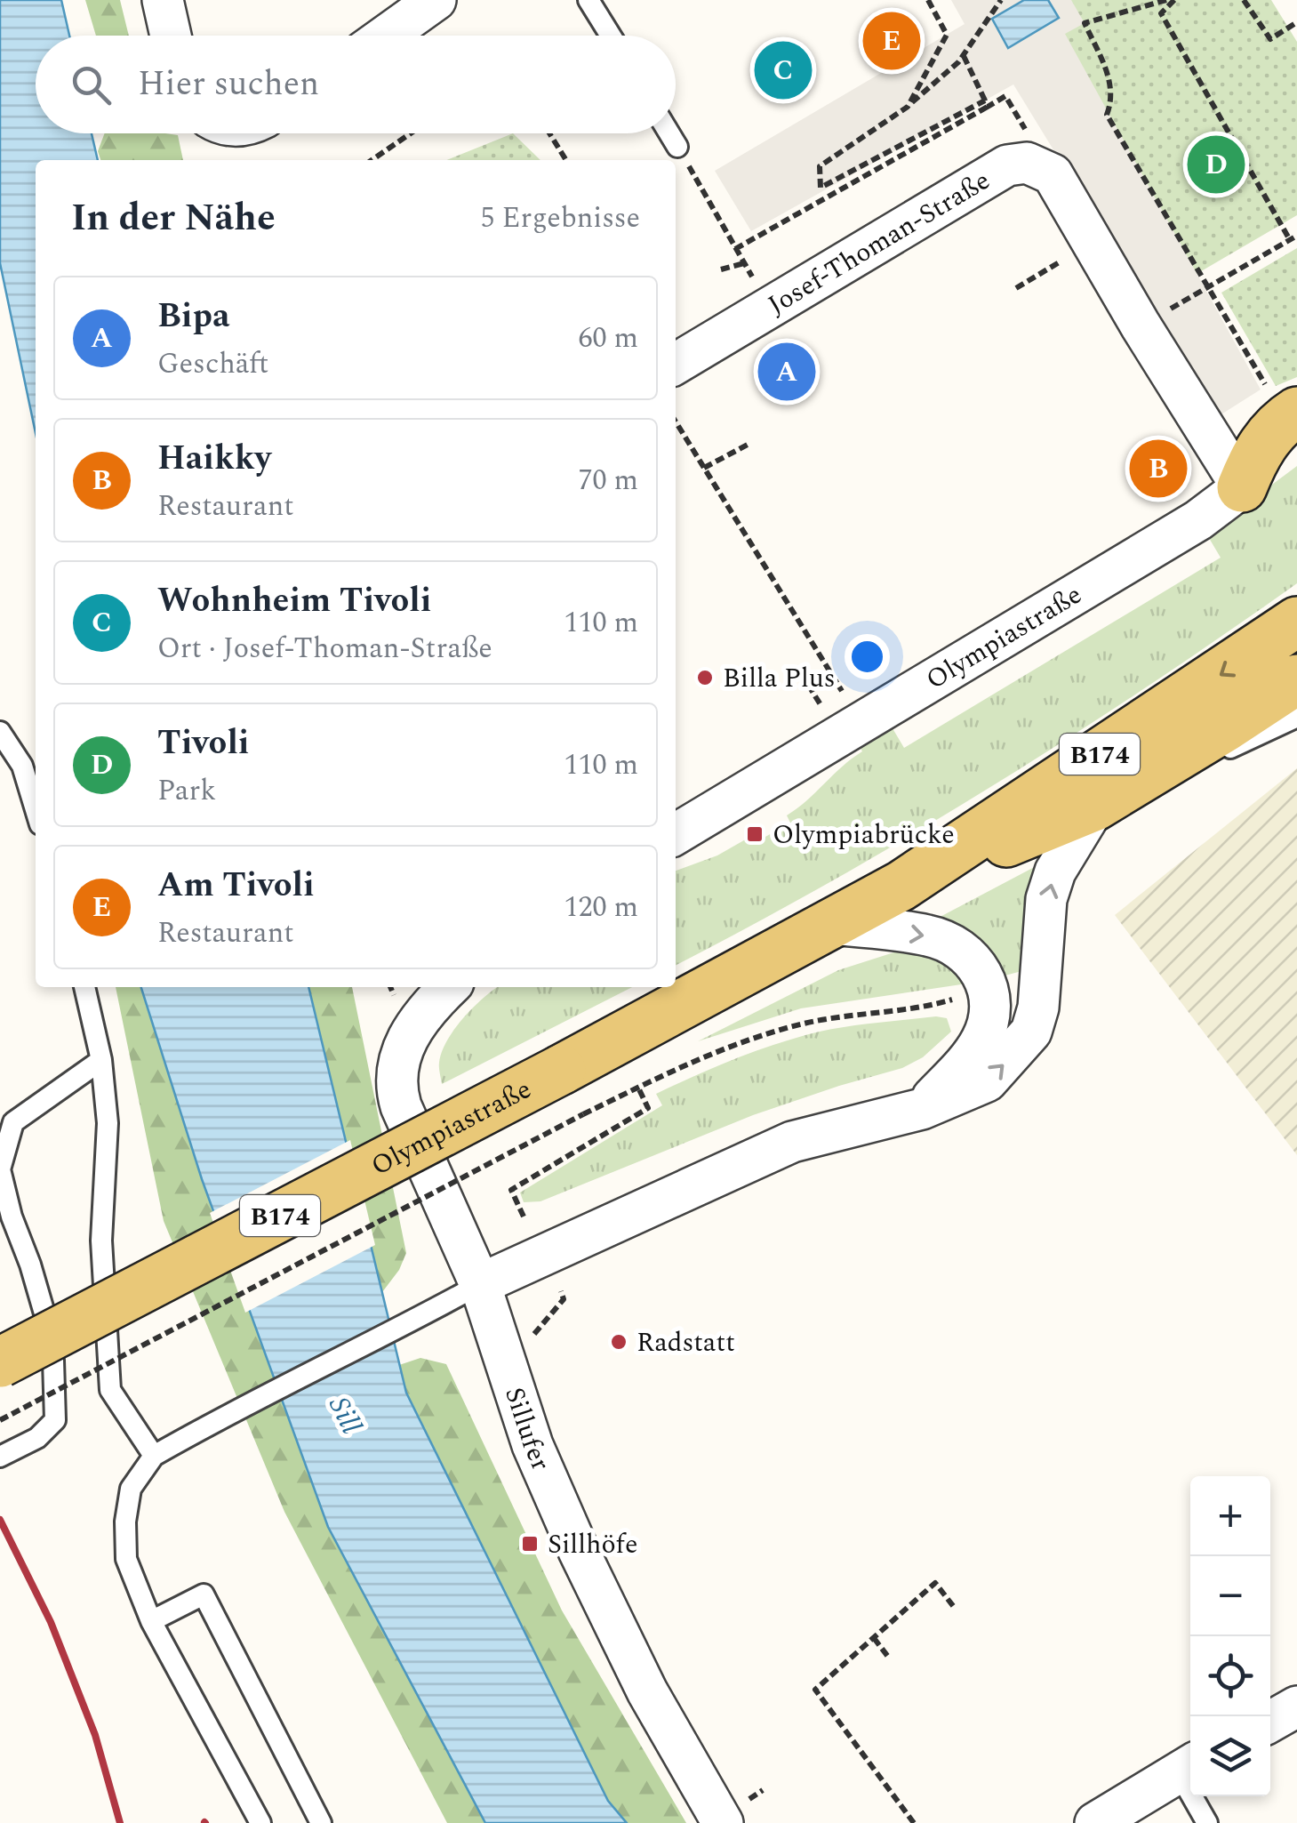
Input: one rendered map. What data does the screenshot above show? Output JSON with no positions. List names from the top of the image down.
{
  "streets": {
    "main road": ["Olympiastraße", "B174"],
    "street": ["Josef-Thoman-Straße", "Sillufer"]
  },
  "water": ["Sill"],
  "places": {
    "other": ["Billa Plus", "Radstatt"],
    "transit": ["Olympiabrücke", "Sillhöfe"]
  },
  "page": {
    "pins": [
      "E",
      "C",
      "D",
      "A",
      "B"
    ],
    "search": "Hier suchen",
    "heading": ["In der Nähe", "5 Ergebnisse"],
    "list": [
      {
        "mark": "A",
        "name": "Bipa",
        "note": "Geschäft",
        "value": "60 m"
      },
      {
        "mark": "B",
        "name": "Haikky",
        "note": "Restaurant",
        "value": "70 m"
      },
      {
        "mark": "C",
        "name": "Wohnheim Tivoli",
        "note": "Ort · Josef-Thoman-Straße",
        "value": "110 m"
      },
      {
        "mark": "D",
        "name": "Tivoli",
        "note": "Park",
        "value": "110 m"
      },
      {
        "mark": "E",
        "name": "Am Tivoli",
        "note": "Restaurant",
        "value": "120 m"
      }
    ],
    "map_buttons": ["+", "−"]
  }
}
